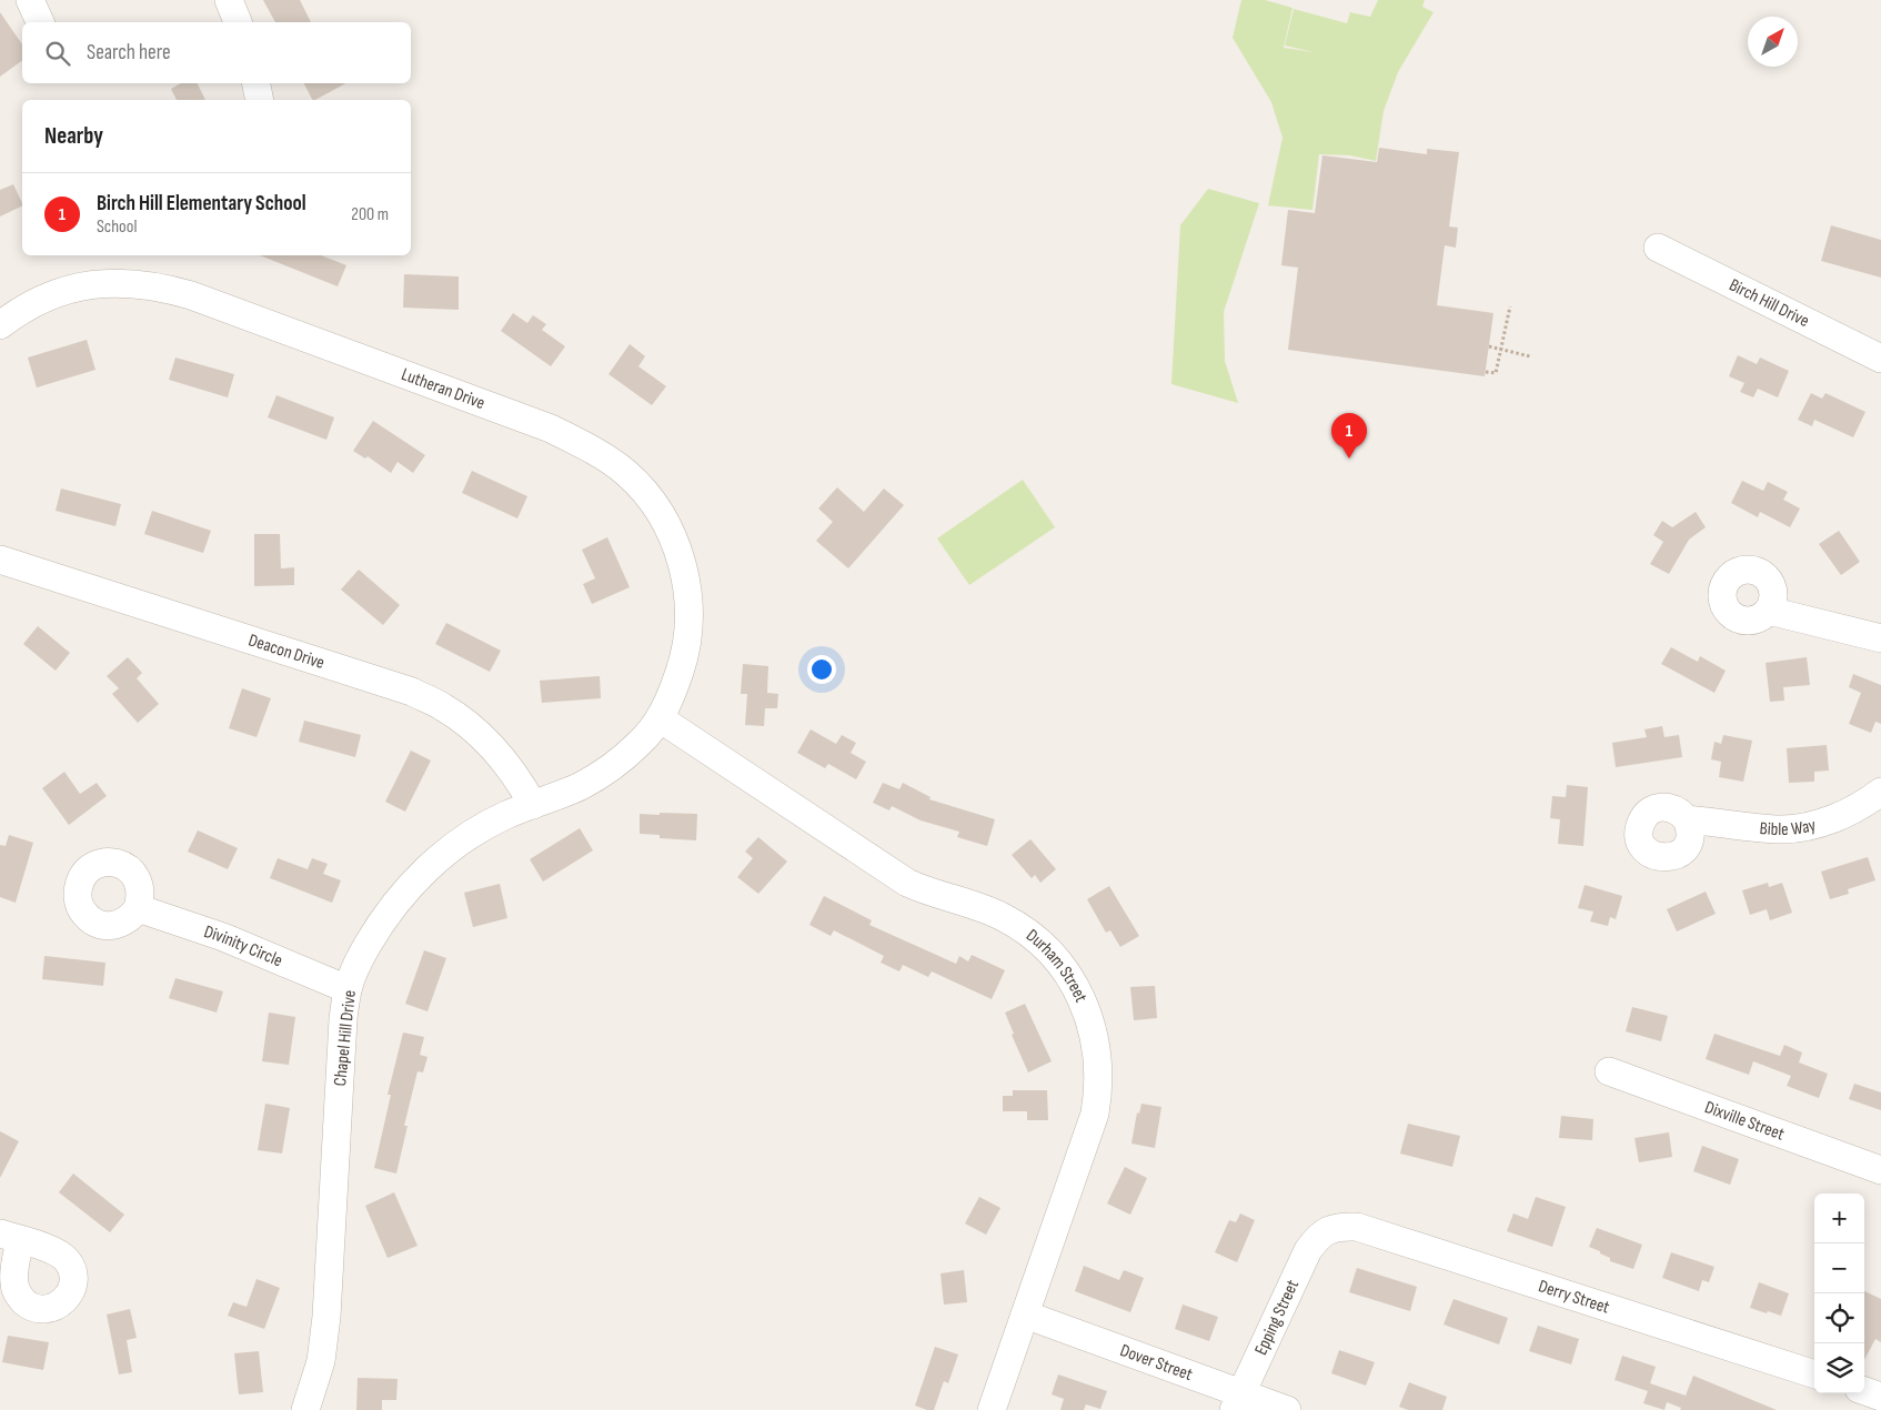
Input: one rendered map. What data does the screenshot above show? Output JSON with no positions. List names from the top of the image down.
{
  "streets": {
    "street": [
      "Birch Hill Drive",
      "Lutheran Drive",
      "Deacon Drive",
      "Bible Way",
      "Divinity Circle",
      "Durham Street",
      "Chapel Hill Drive",
      "Dixville Street",
      "Derry Street",
      "Epping Street",
      "Dover Street"
    ]
  },
  "crossings": [
    ["Lutheran Drive", "Durham Street"],
    ["Lutheran Drive", "Chapel Hill Drive"],
    ["Deacon Drive", "Chapel Hill Drive"],
    ["Divinity Circle", "Chapel Hill Drive"],
    ["Durham Street", "Chapel Hill Drive"],
    ["Durham Street", "Dover Street"],
    ["Derry Street", "Epping Street"],
    ["Epping Street", "Dover Street"]
  ],
  "north": "top right",
  "page": {
    "search": "Search here",
    "heading": "Nearby",
    "list": [
      {
        "mark": "1",
        "name": "Birch Hill Elementary School",
        "note": "School",
        "value": "200 m"
      }
    ],
    "pins": "1",
    "map_buttons": ["+", "−"]
  }
}
